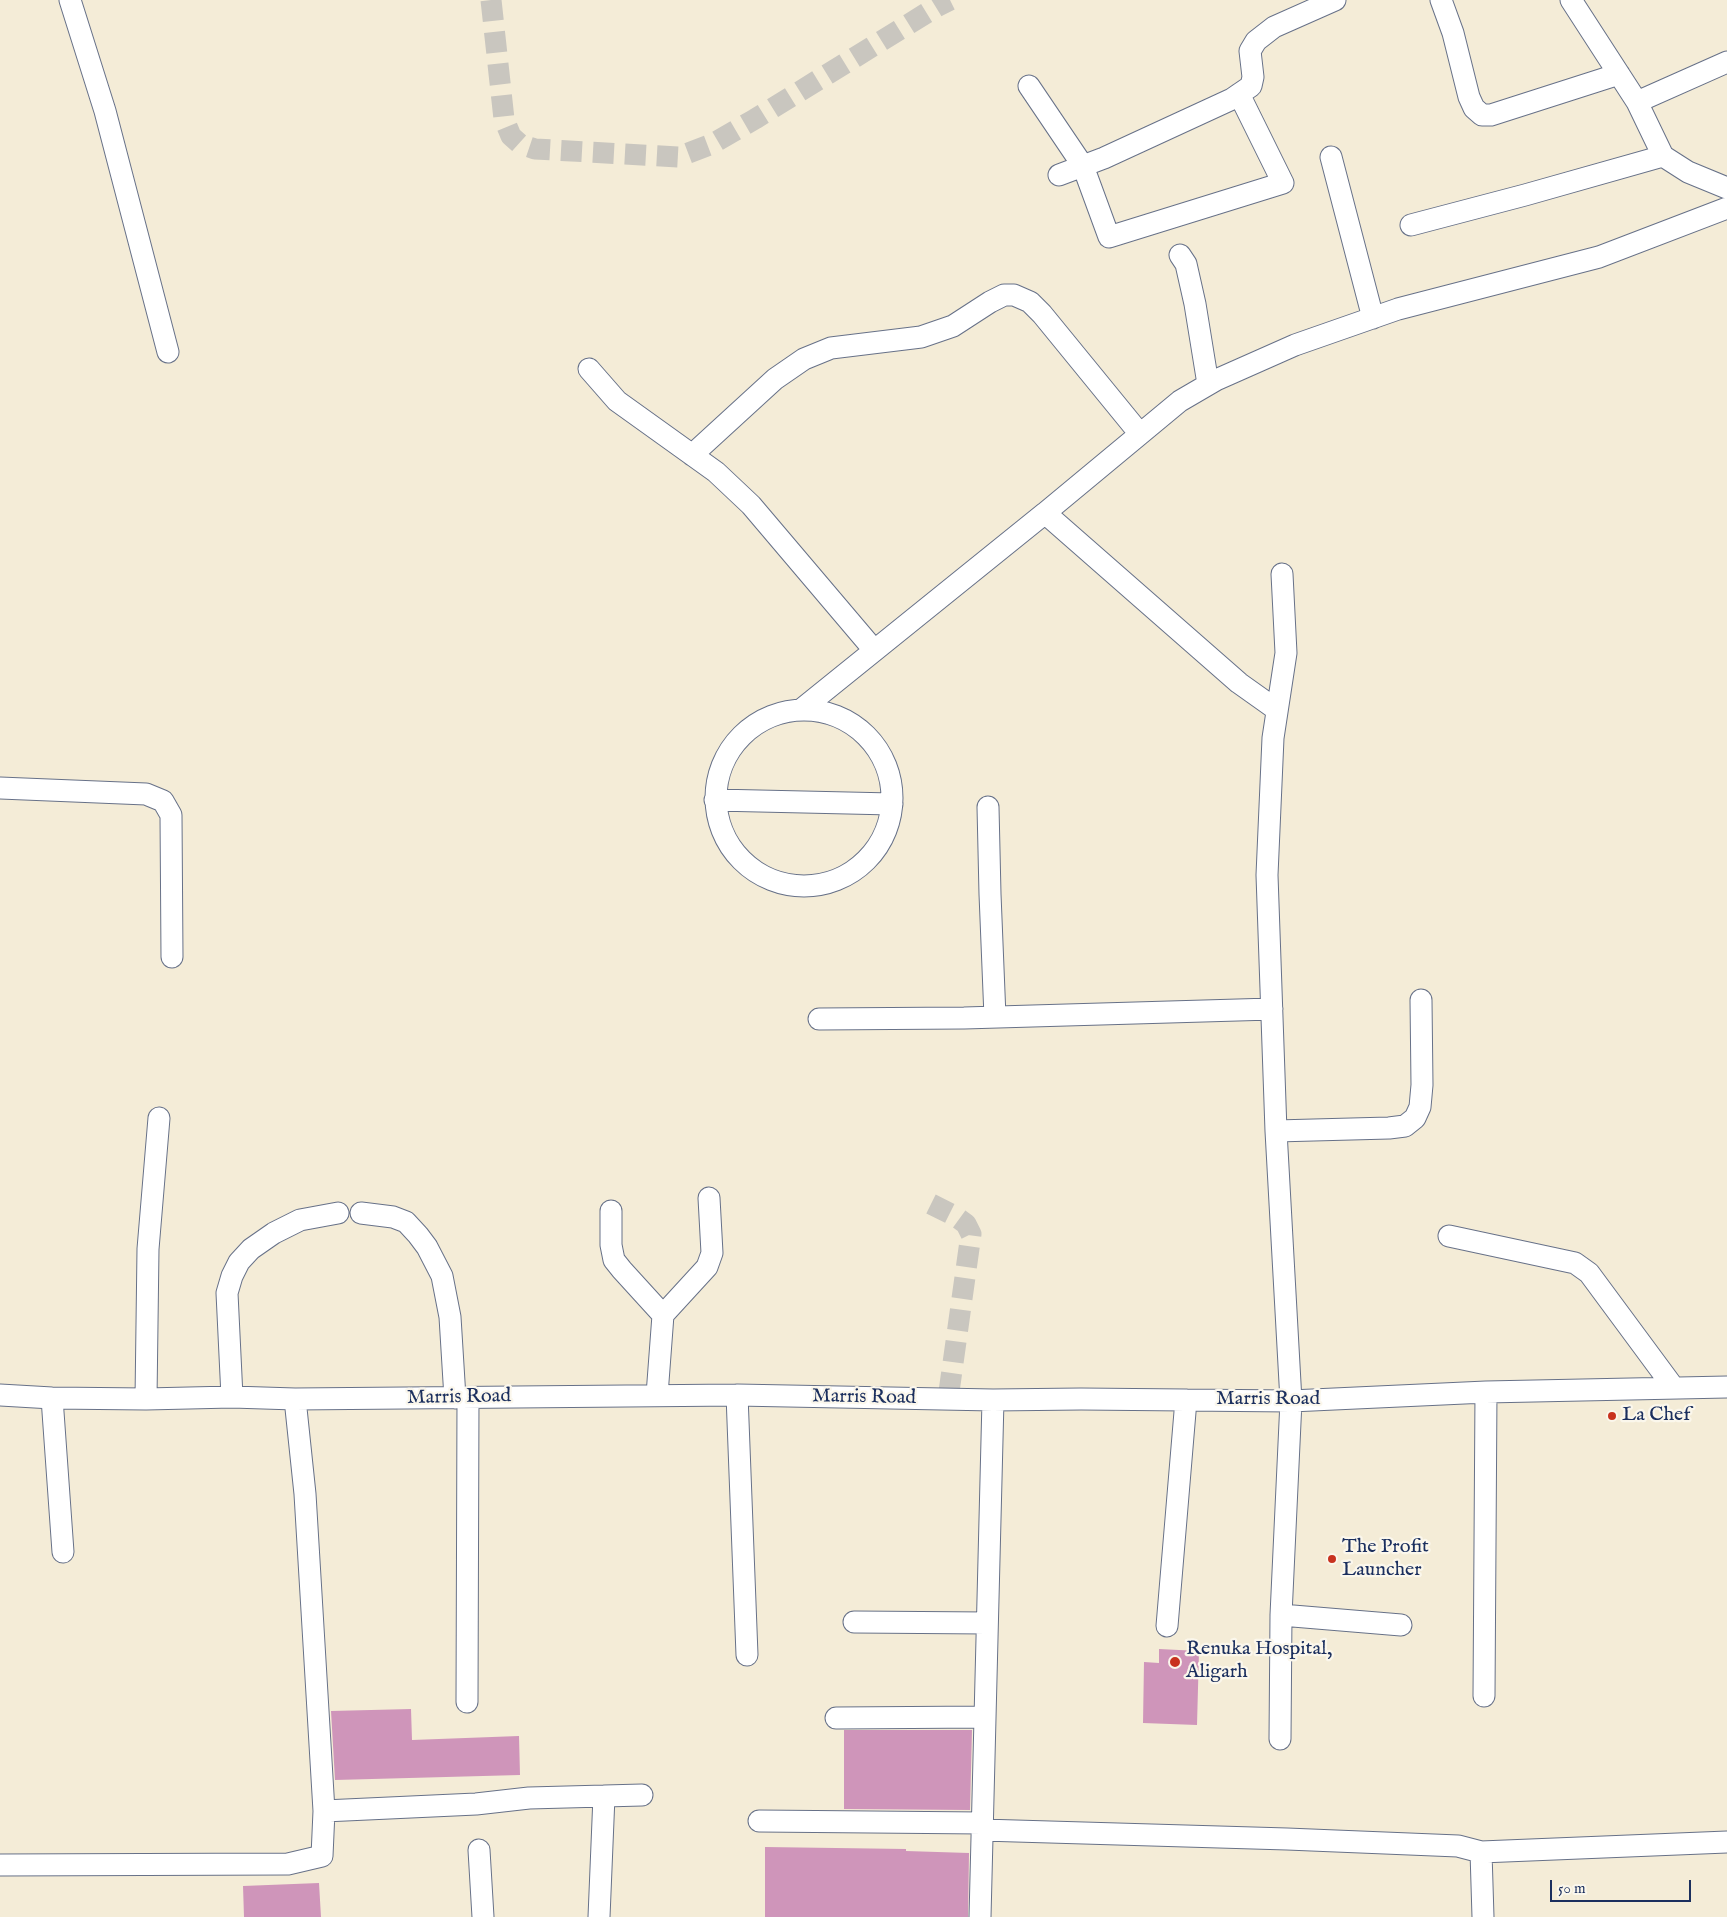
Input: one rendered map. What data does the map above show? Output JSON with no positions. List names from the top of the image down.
{
  "streets": {
    "street": ["Marris Road"]
  },
  "places": ["La Chef", "The Profit Launcher", "Renuka Hospital, Aligarh"],
  "scale_bar": "50 m"
}
